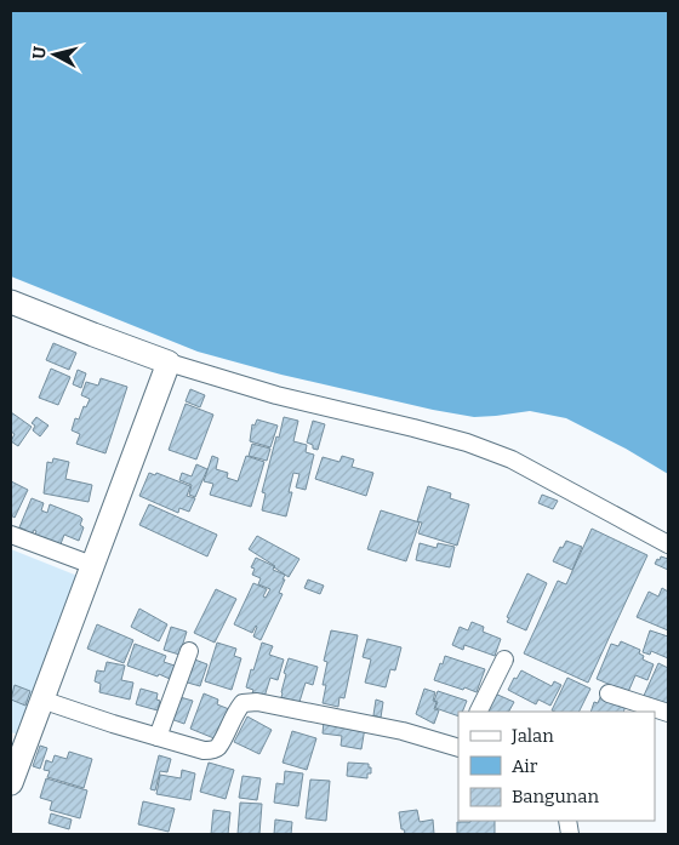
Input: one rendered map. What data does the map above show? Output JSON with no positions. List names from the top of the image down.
{
  "legend": ["Jalan", "Air", "Bangunan"],
  "north": "left"
}
